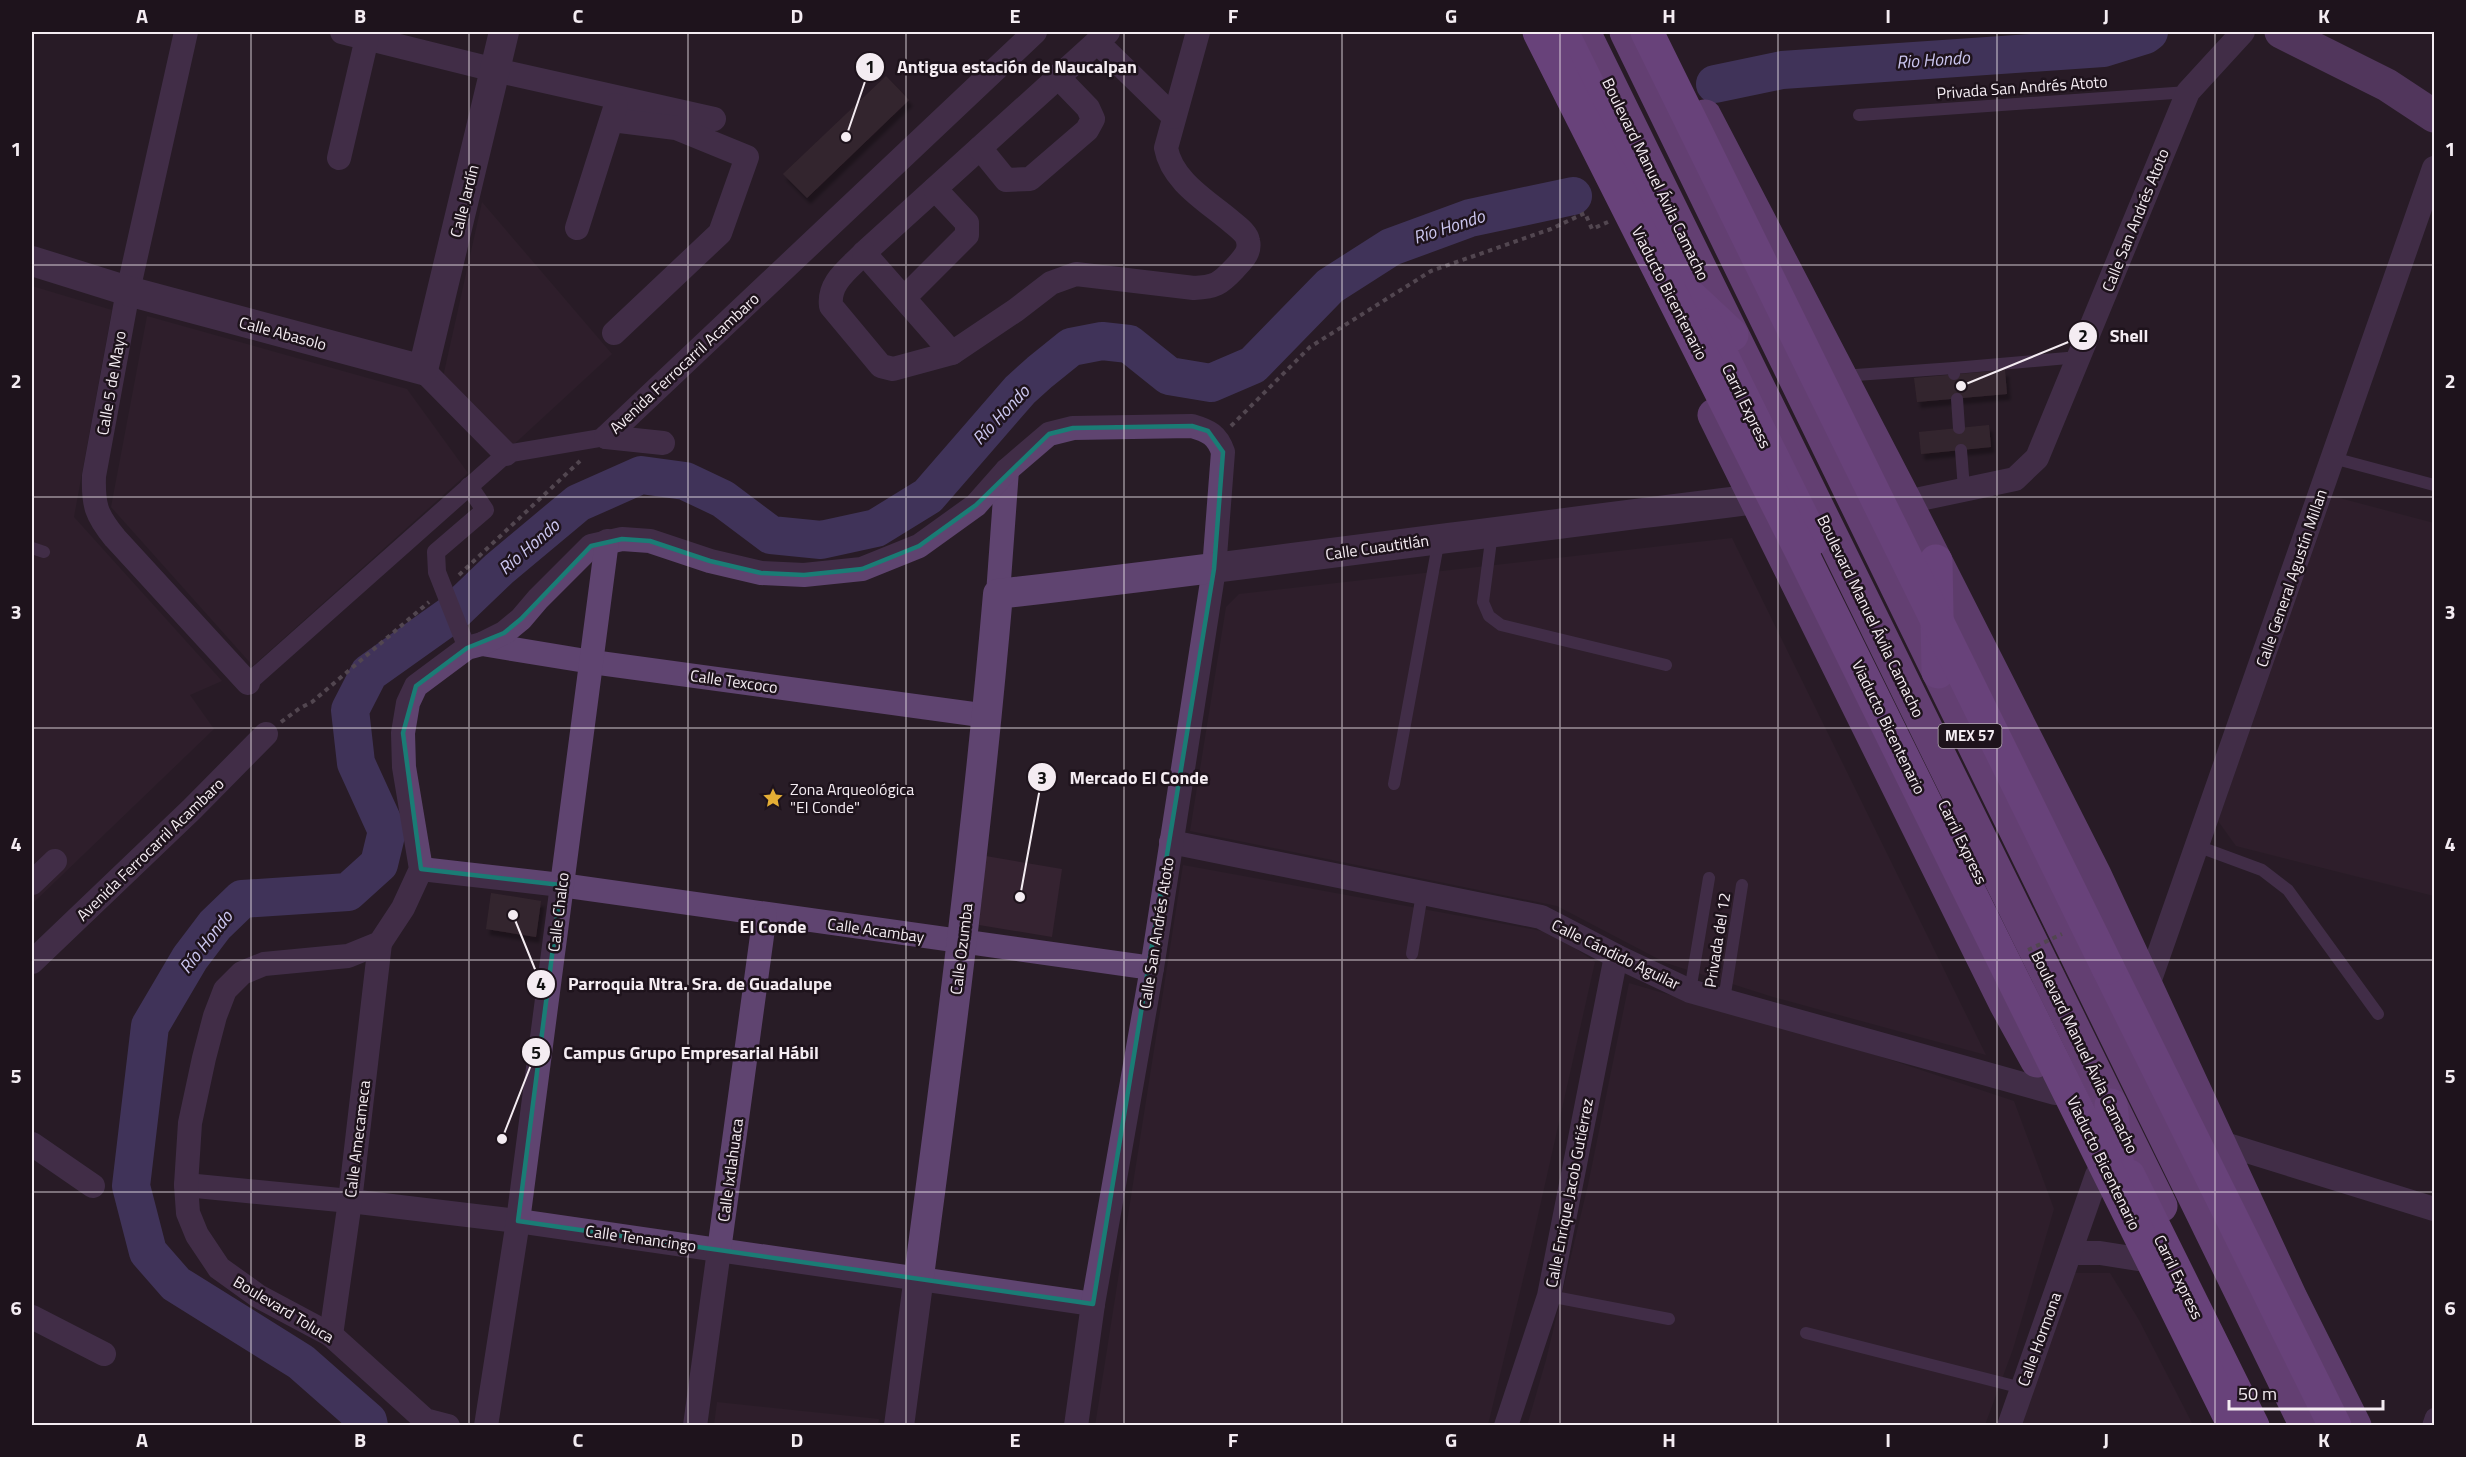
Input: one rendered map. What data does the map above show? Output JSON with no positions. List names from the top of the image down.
{
  "streets": {
    "highway": [
      "Boulevard Manuel Ávila Camacho",
      "Viaducto Bicentenario",
      "Carril Express",
      "MEX 57"
    ],
    "street": [
      "Calle Jardín",
      "Calle San Andrés Atoto",
      "Calle Abasolo",
      "Avenida Ferrocarril Acambaro",
      "Calle 5 de Mayo",
      "Calle Cuautitlán",
      "Calle General Agustín Millan",
      "Calle Texcoco",
      "Calle Chalco",
      "Calle Acambay",
      "Calle Ozumba",
      "Calle Cándido Aguilar",
      "Calle Amecameca",
      "Calle Ixtlahuaca",
      "Calle Enrique Jacob Gutiérrez",
      "Calle Tenancingo",
      "Boulevard Toluca",
      "Calle Hormona"
    ],
    "lane": ["Privada San Andrés Atoto", "Privada del 12"]
  },
  "crossings": [
    ["Privada San Andrés Atoto", "Calle San Andrés Atoto"],
    ["Calle Jardín", "Calle Abasolo"],
    ["Calle San Andrés Atoto", "Calle Cuautitlán"],
    ["Calle San Andrés Atoto", "Calle Acambay"],
    ["Calle San Andrés Atoto", "Calle Cándido Aguilar"],
    ["Calle San Andrés Atoto", "Calle Tenancingo"],
    ["Calle Abasolo", "Calle 5 de Mayo"],
    ["Calle Cuautitlán", "Calle Ozumba"],
    ["Calle Texcoco", "Calle Chalco"],
    ["Calle Texcoco", "Calle Ozumba"],
    ["Calle Chalco", "Calle Acambay"],
    ["Calle Chalco", "Calle Tenancingo"],
    ["Calle Acambay", "Calle Ozumba"],
    ["Calle Acambay", "Calle Ixtlahuaca"],
    ["Privada del 12", "Calle Cándido Aguilar"],
    ["Calle Ozumba", "Calle Tenancingo"],
    ["Calle Cándido Aguilar", "Calle Enrique Jacob Gutiérrez"],
    ["Calle Amecameca", "Calle Tenancingo"],
    ["Calle Amecameca", "Boulevard Toluca"],
    ["Calle Ixtlahuaca", "Calle Tenancingo"],
    ["Calle Tenancingo", "Boulevard Toluca"]
  ],
  "districts": ["El Conde"],
  "water": ["Rio Hondo", "Río Hondo"],
  "places": {
    "other": [
      "Antigua estación de Naucalpan",
      "Shell",
      "Mercado El Conde",
      "Parroquia Ntra. Sra. de Guadalupe",
      "Campus Grupo Empresarial Hábil"
    ],
    "place": ["Zona Arqueológica \"El Conde\""]
  },
  "scale_bar": "50 m",
  "grid": {
    "columns": [
      "A",
      "B",
      "C",
      "D",
      "E",
      "F",
      "G",
      "H",
      "I",
      "J",
      "K"
    ],
    "rows": [
      "1",
      "2",
      "3",
      "4",
      "5",
      "6"
    ]
  }
}
